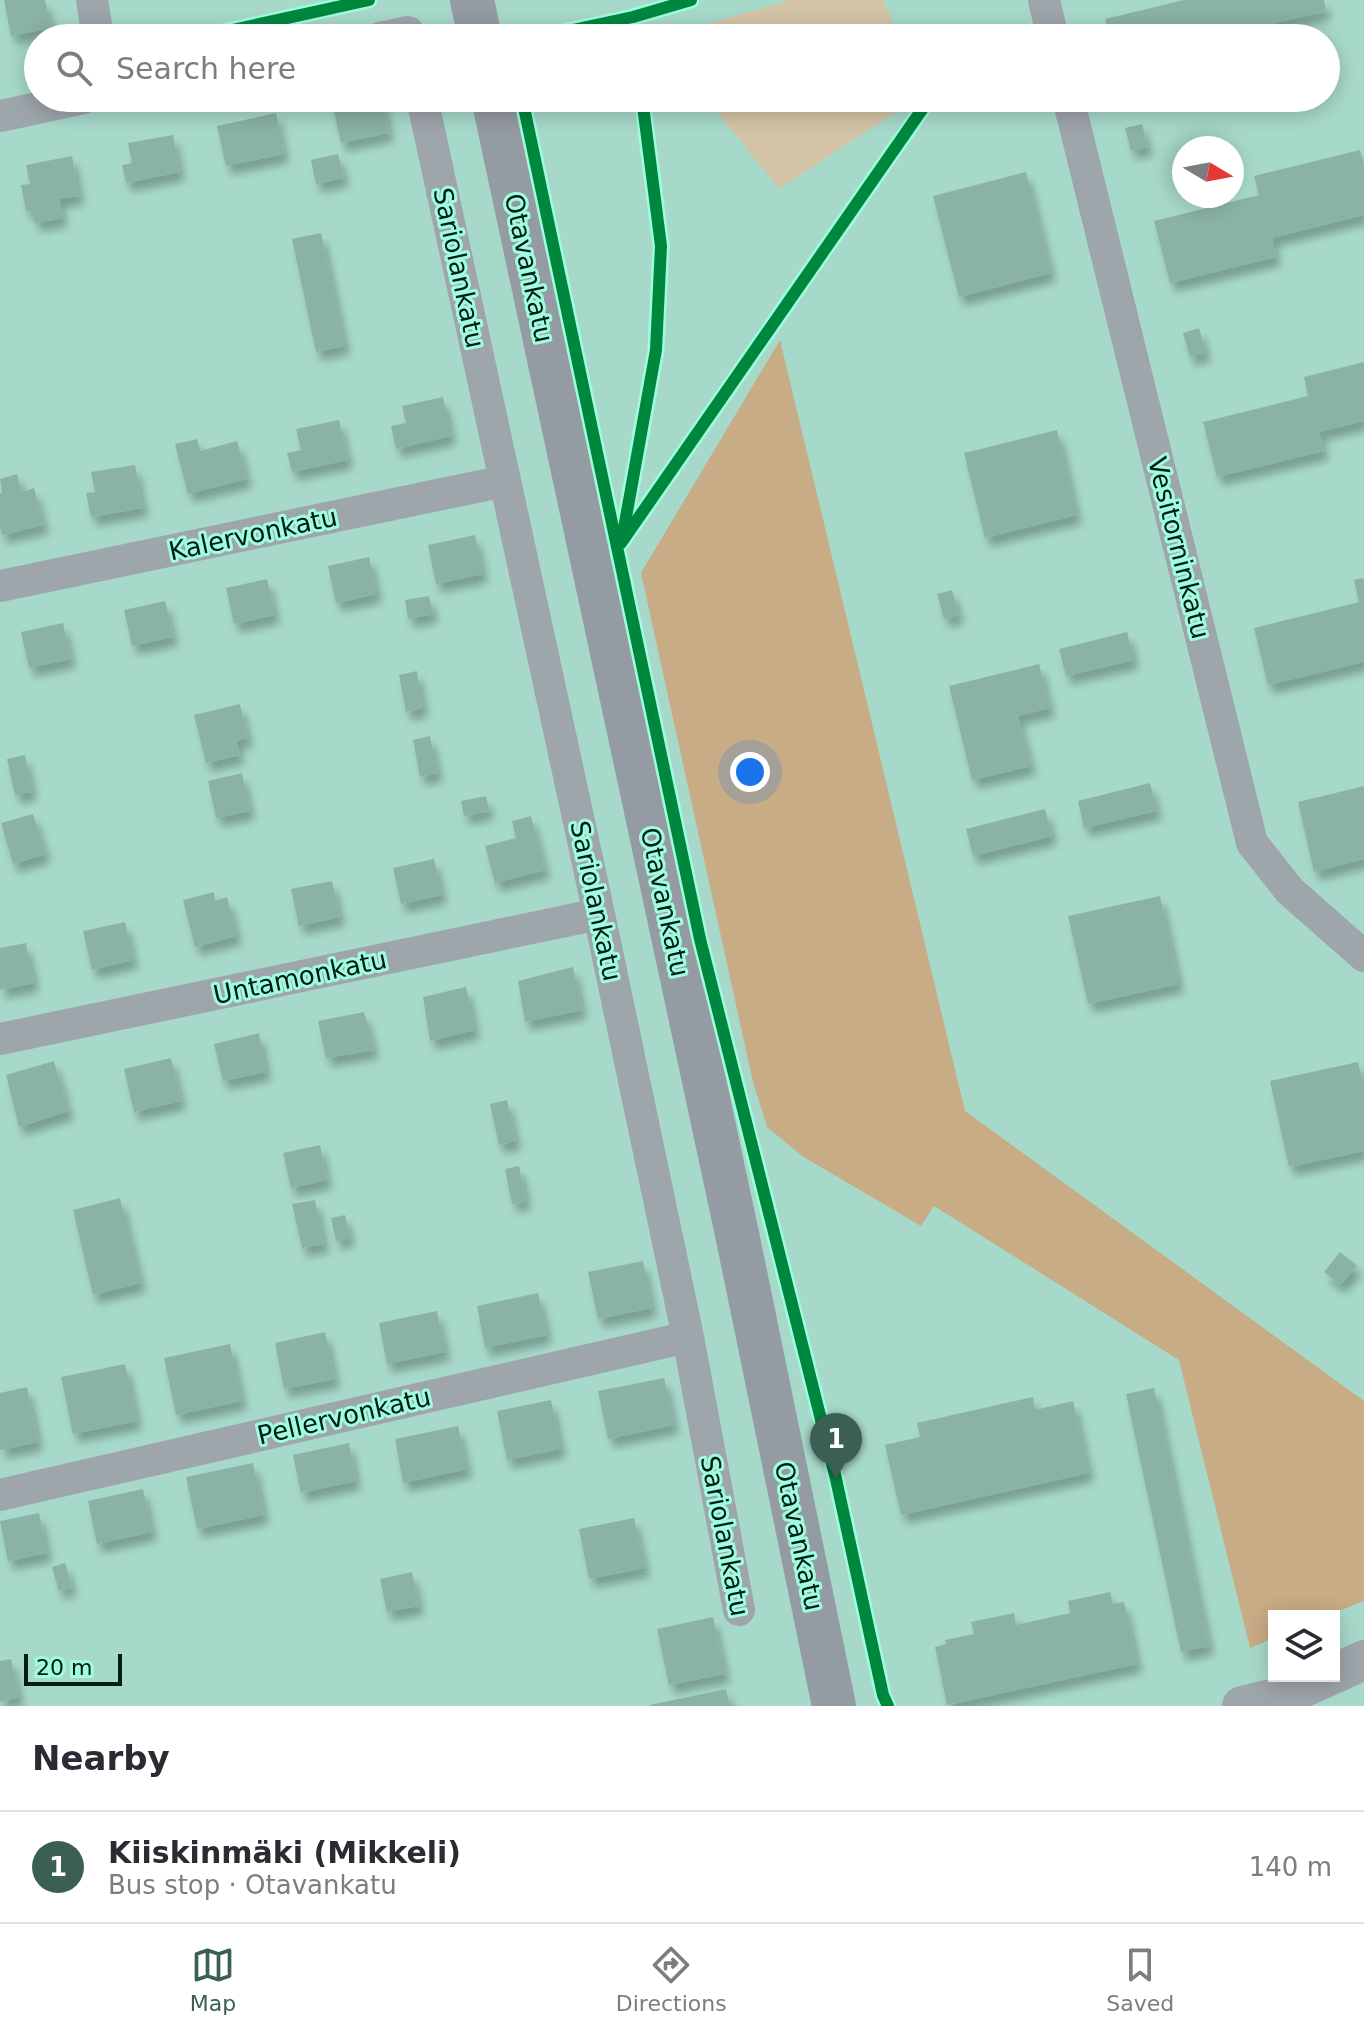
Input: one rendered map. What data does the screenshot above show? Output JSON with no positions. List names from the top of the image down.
{
  "streets": {
    "main road": ["Otavankatu"],
    "street": [
      "Sariolankatu",
      "Kalervonkatu",
      "Vesitorninkatu",
      "Untamonkatu",
      "Pellervonkatu"
    ]
  },
  "crossings": [
    ["Sariolankatu", "Kalervonkatu"],
    ["Sariolankatu", "Untamonkatu"],
    ["Sariolankatu", "Pellervonkatu"]
  ],
  "scale_bar": "20 m",
  "north": "right",
  "page": {
    "search": "Search here",
    "pins": "1",
    "scale": "20 m",
    "heading": "Nearby",
    "list": [
      {
        "mark": "1",
        "name": "Kiiskinmäki (Mikkeli)",
        "note": "Bus stop · Otavankatu",
        "value": "140 m"
      }
    ],
    "nav": ["Map", "Directions", "Saved"]
  }
}
